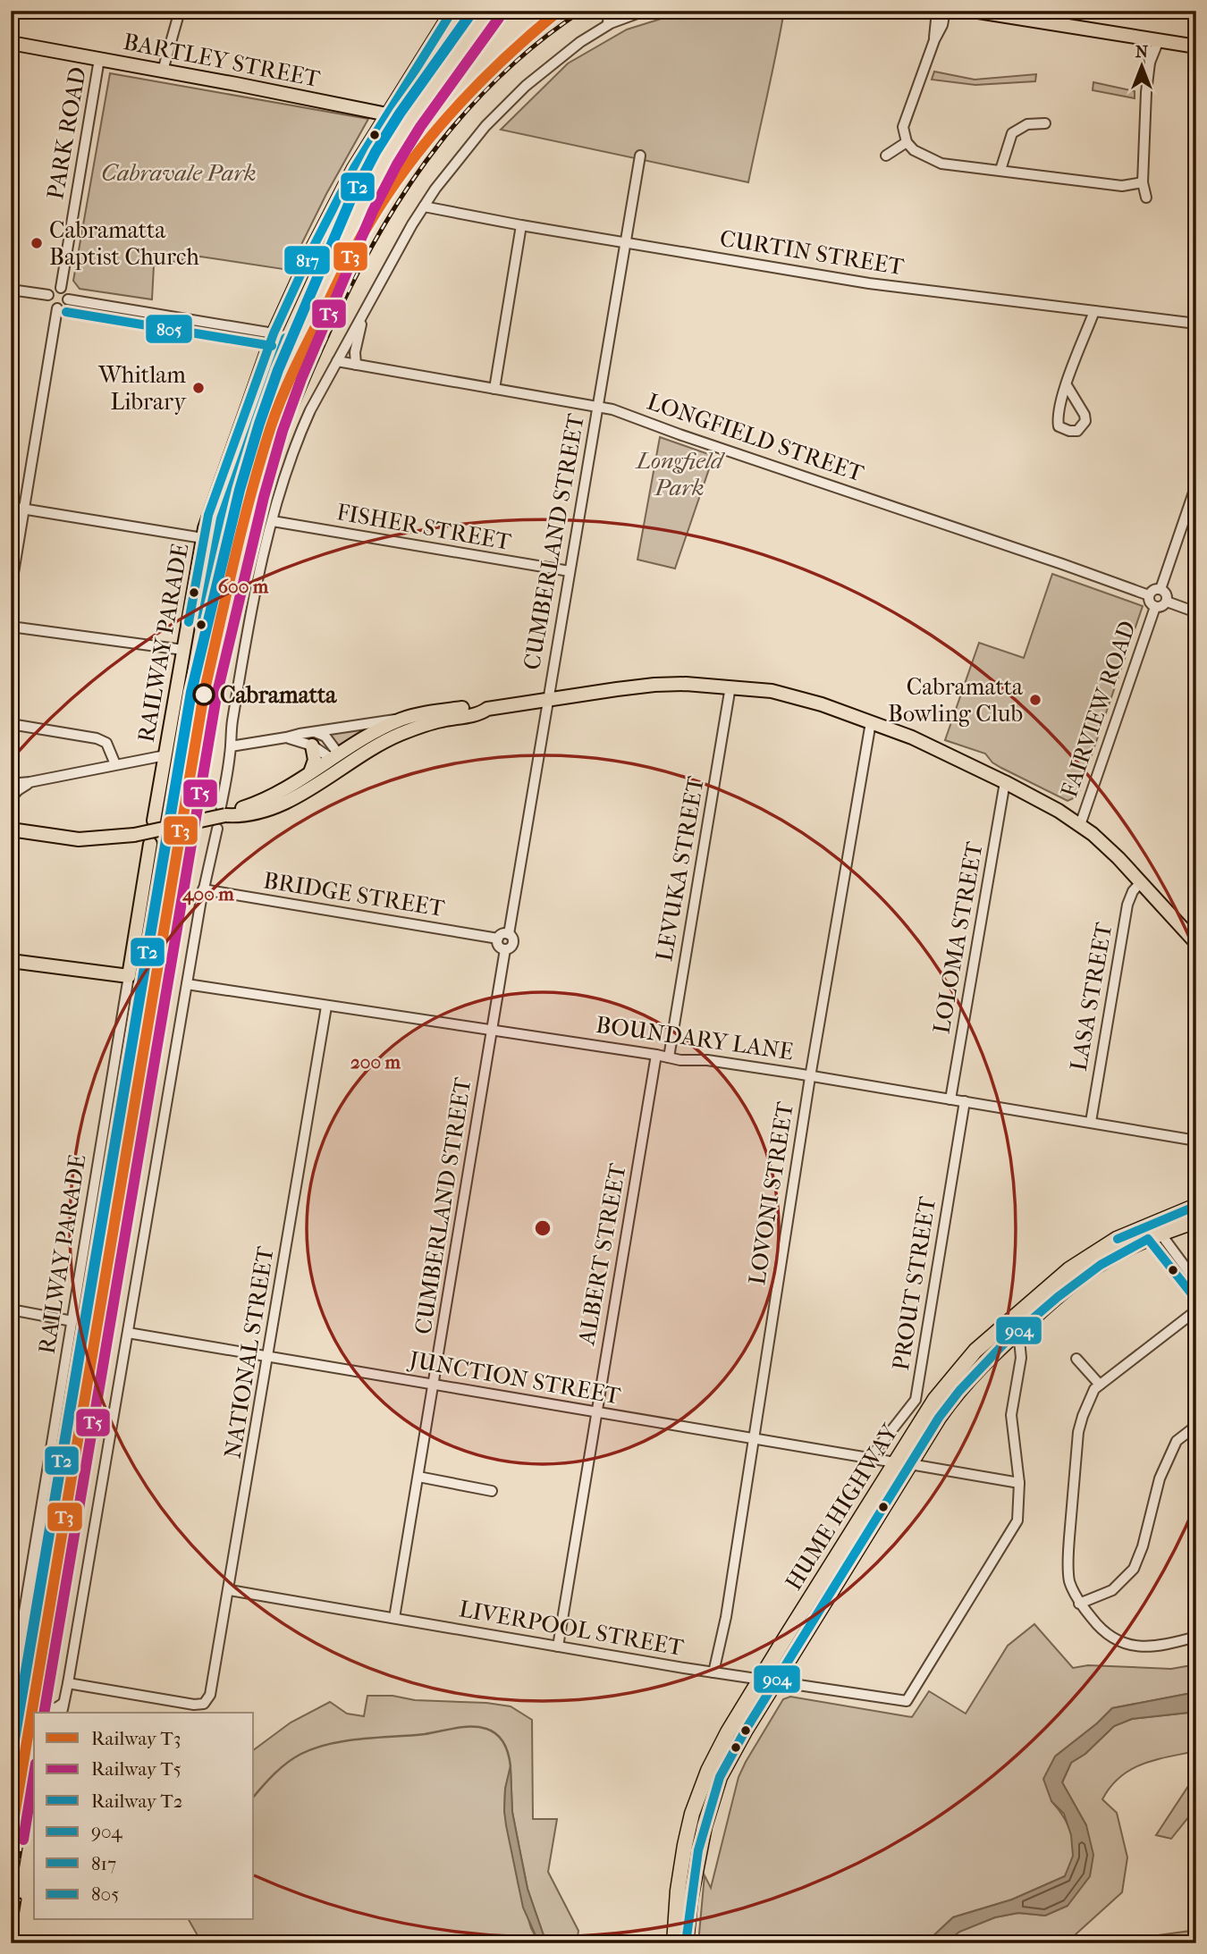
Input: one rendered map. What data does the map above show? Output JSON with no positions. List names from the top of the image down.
{
  "streets": {
    "highway": ["HUME HIGHWAY"],
    "main road": ["BARTLEY STREET", "RAILWAY PARADE"],
    "street": [
      "PARK ROAD",
      "CURTIN STREET",
      "LONGFIELD STREET",
      "FISHER STREET",
      "CUMBERLAND STREET",
      "FAIRVIEW ROAD",
      "LEVUKA STREET",
      "BRIDGE STREET",
      "LOLOMA STREET",
      "LASA STREET",
      "BOUNDARY LANE",
      "LOVONI STREET",
      "ALBERT STREET",
      "PROUT STREET",
      "NATIONAL STREET",
      "JUNCTION STREET",
      "LIVERPOOL STREET"
    ]
  },
  "crossings": [
    ["BARTLEY STREET", "PARK ROAD"],
    ["BARTLEY STREET", "RAILWAY PARADE"],
    ["CURTIN STREET", "CUMBERLAND STREET"],
    ["LONGFIELD STREET", "CUMBERLAND STREET"],
    ["LONGFIELD STREET", "FAIRVIEW ROAD"],
    ["FISHER STREET", "CUMBERLAND STREET"],
    ["CUMBERLAND STREET", "BRIDGE STREET"],
    ["CUMBERLAND STREET", "BOUNDARY LANE"],
    ["CUMBERLAND STREET", "JUNCTION STREET"],
    ["CUMBERLAND STREET", "LIVERPOOL STREET"],
    ["LEVUKA STREET", "BOUNDARY LANE"],
    ["LOLOMA STREET", "BOUNDARY LANE"],
    ["LASA STREET", "BOUNDARY LANE"],
    ["BOUNDARY LANE", "LOVONI STREET"],
    ["BOUNDARY LANE", "ALBERT STREET"],
    ["BOUNDARY LANE", "PROUT STREET"],
    ["BOUNDARY LANE", "NATIONAL STREET"],
    ["LOVONI STREET", "JUNCTION STREET"],
    ["LOVONI STREET", "LIVERPOOL STREET"],
    ["ALBERT STREET", "JUNCTION STREET"],
    ["ALBERT STREET", "LIVERPOOL STREET"],
    ["PROUT STREET", "JUNCTION STREET"],
    ["NATIONAL STREET", "JUNCTION STREET"],
    ["NATIONAL STREET", "LIVERPOOL STREET"],
    ["JUNCTION STREET", "HUME HIGHWAY"],
    ["HUME HIGHWAY", "LIVERPOOL STREET"]
  ],
  "parks": ["Cabravale Park", "Longfield Park"],
  "places": [
    "Cabramatta Baptist Church",
    "Whitlam Library",
    "Cabramatta",
    "Cabramatta Bowling Club"
  ],
  "lines": [
    "rail line T3",
    "rail line T2",
    "transit line 817",
    "rail line T5",
    "transit line 805",
    "transit line 904"
  ],
  "legend": [
    "Railway T3",
    "Railway T5",
    "Railway T2",
    "904",
    "817",
    "805"
  ],
  "north": "top",
  "rings": ["600 m", "400 m", "200 m"]
}
